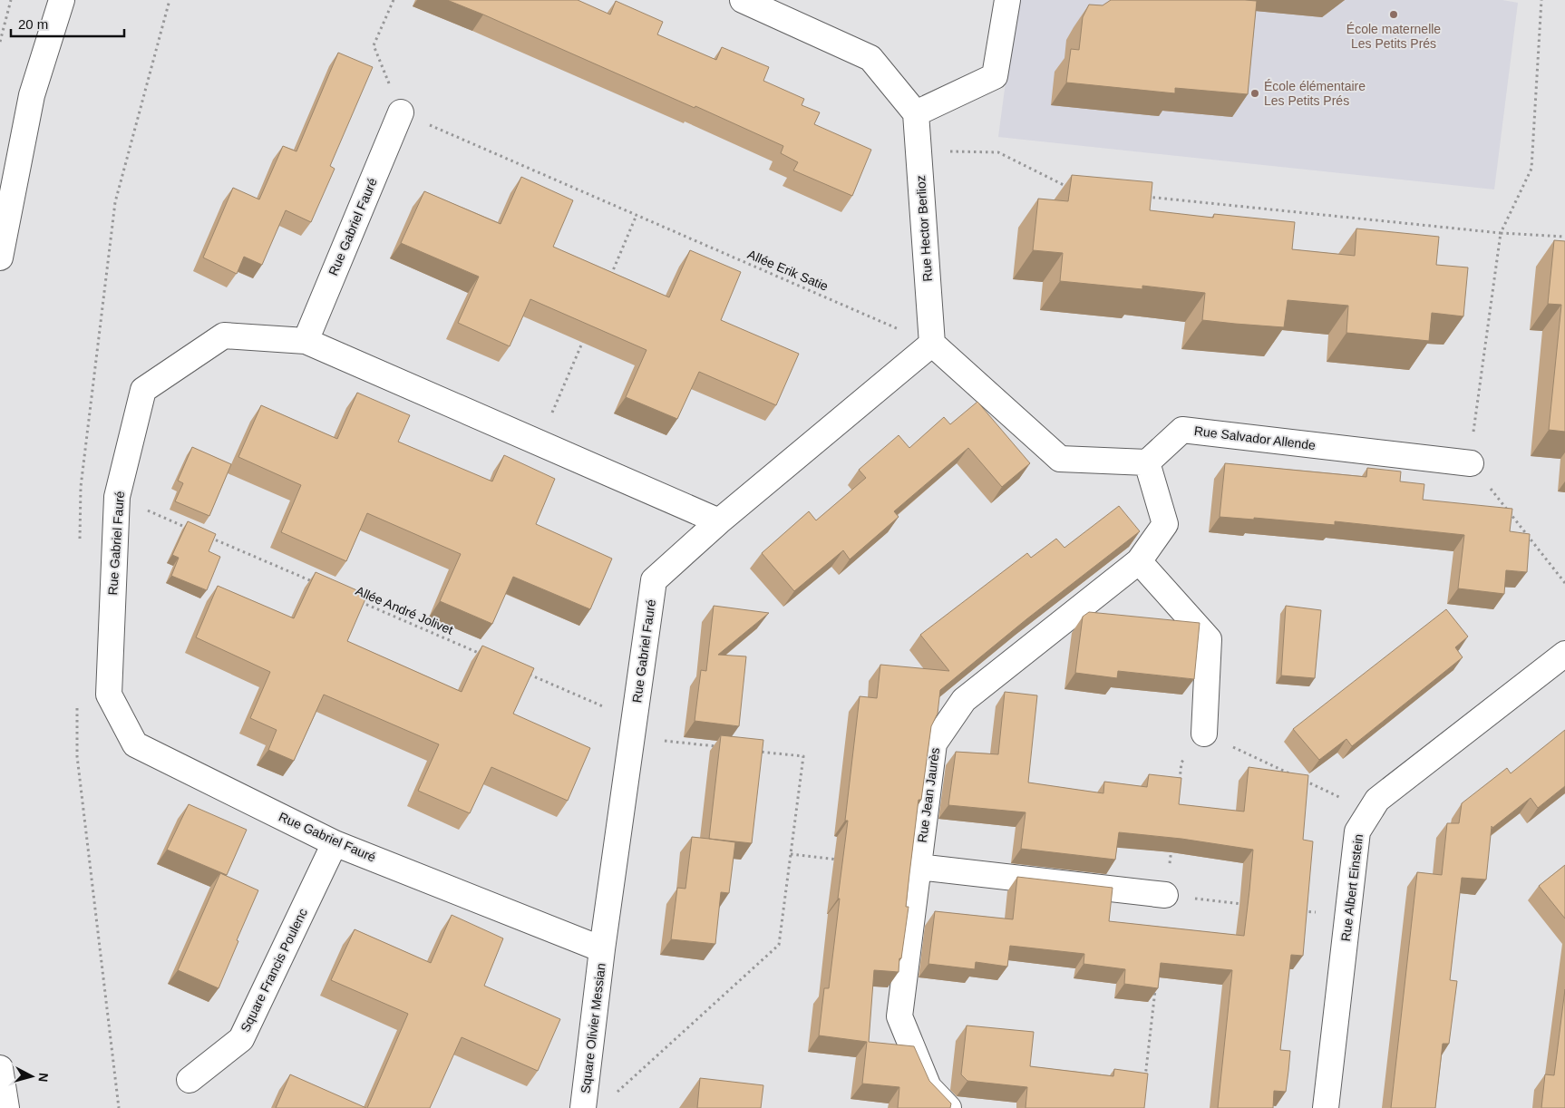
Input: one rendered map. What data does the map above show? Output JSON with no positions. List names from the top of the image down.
{
  "streets": {
    "street": [
      "Rue Gabriel Fauré",
      "Rue Hector Berlioz",
      "Rue Salvador Allende",
      "Rue Jean Jaurès",
      "Rue Albert Einstein",
      "Square Francis Poulenc",
      "Square Olivier Messian"
    ],
    "path": ["Allée Erik Satie", "Allée André Jolivet"]
  },
  "crossings": [
    ["Rue Gabriel Fauré", "Rue Hector Berlioz"],
    ["Rue Gabriel Fauré", "Allée Erik Satie"],
    ["Rue Gabriel Fauré", "Square Francis Poulenc"],
    ["Rue Gabriel Fauré", "Square Olivier Messian"],
    ["Rue Hector Berlioz", "Allée Erik Satie"],
    ["Rue Salvador Allende", "Rue Jean Jaurès"]
  ],
  "places": ["École maternelle Les Petits Prés", "École élémentaire Les Petits Prés"],
  "scale_bar": "20 m",
  "north": "right"
}
